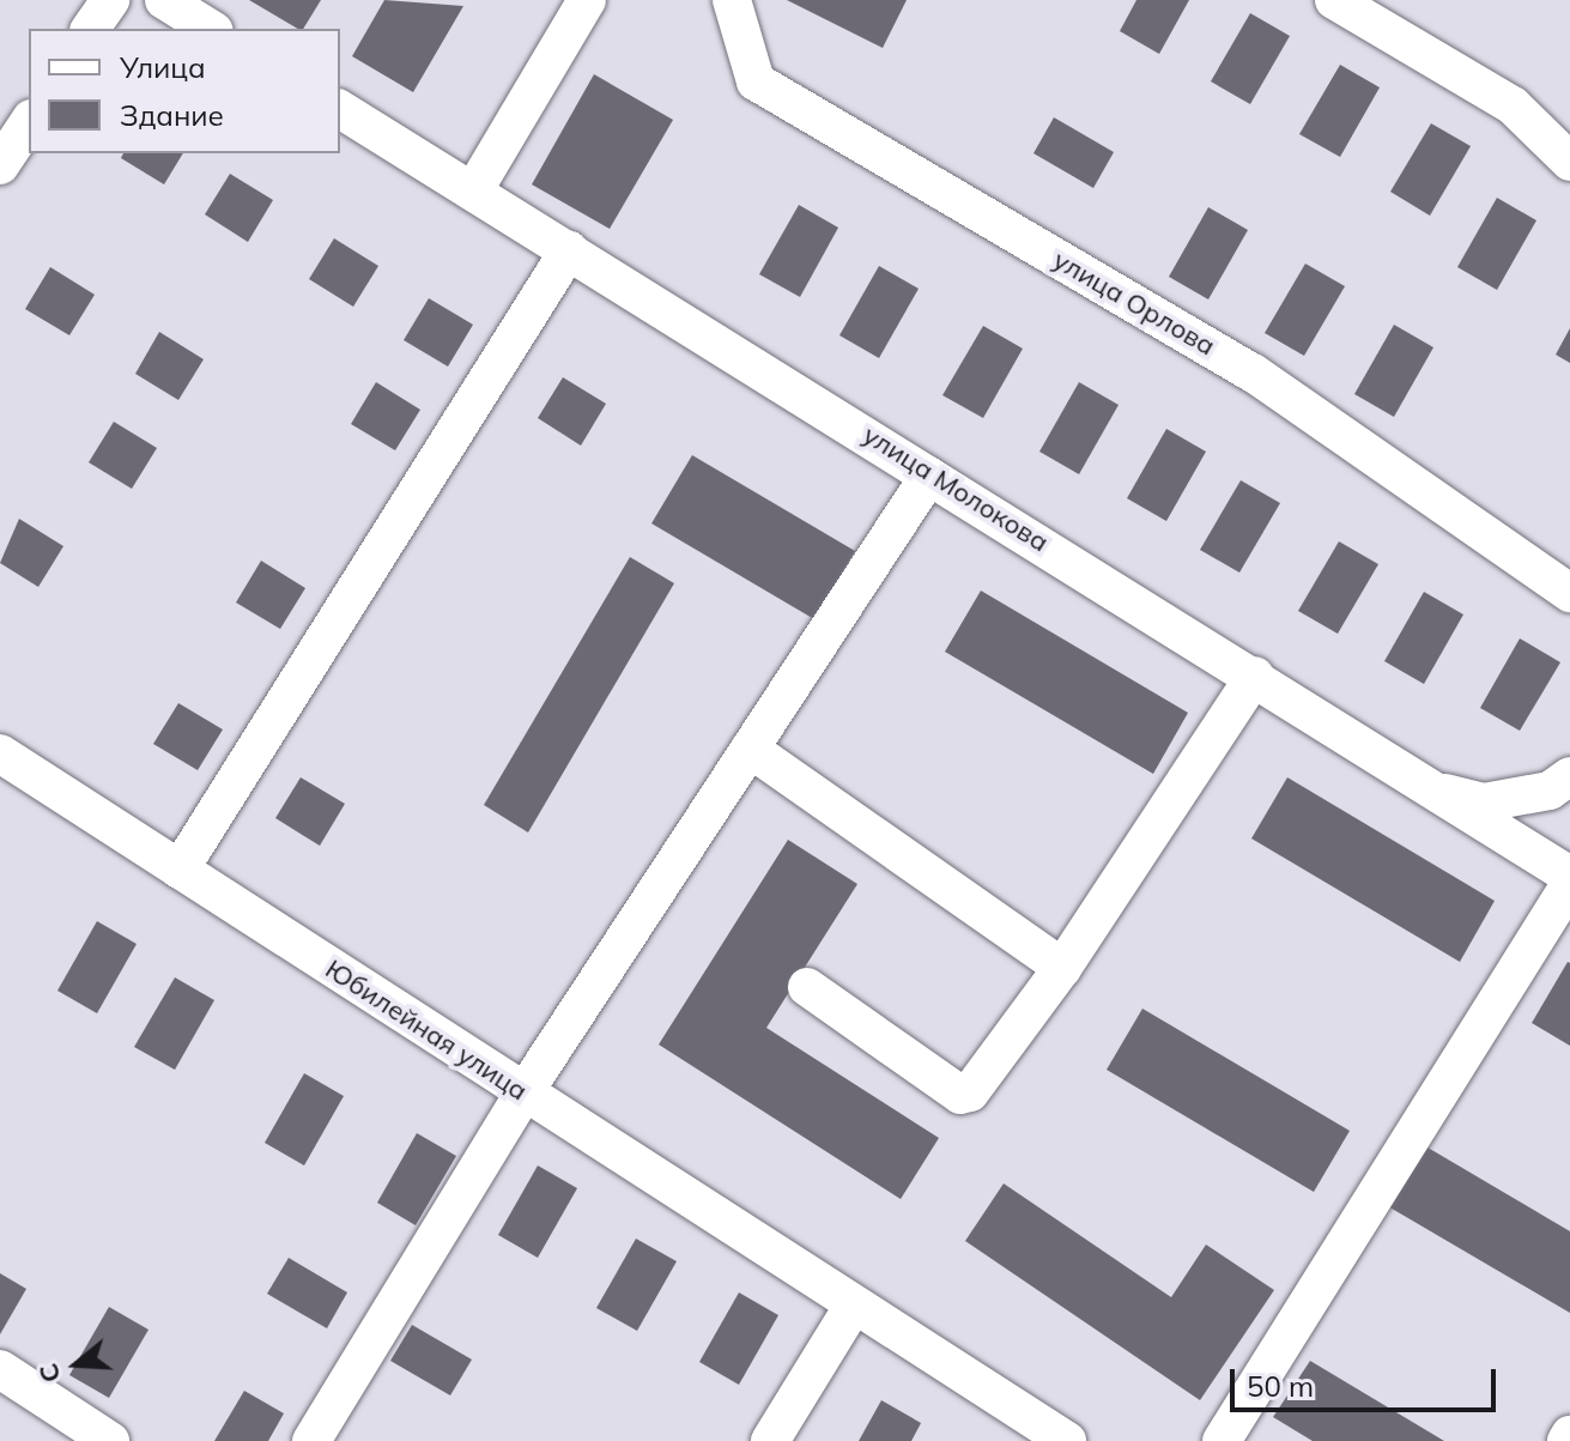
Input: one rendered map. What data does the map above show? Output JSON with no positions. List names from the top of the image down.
{
  "streets": {
    "street": ["улица Орлова", "улица Молокова", "Юбилейная улица"]
  },
  "legend": ["Улица", "Здание"],
  "scale_bar": "50 m",
  "north": "left"
}
